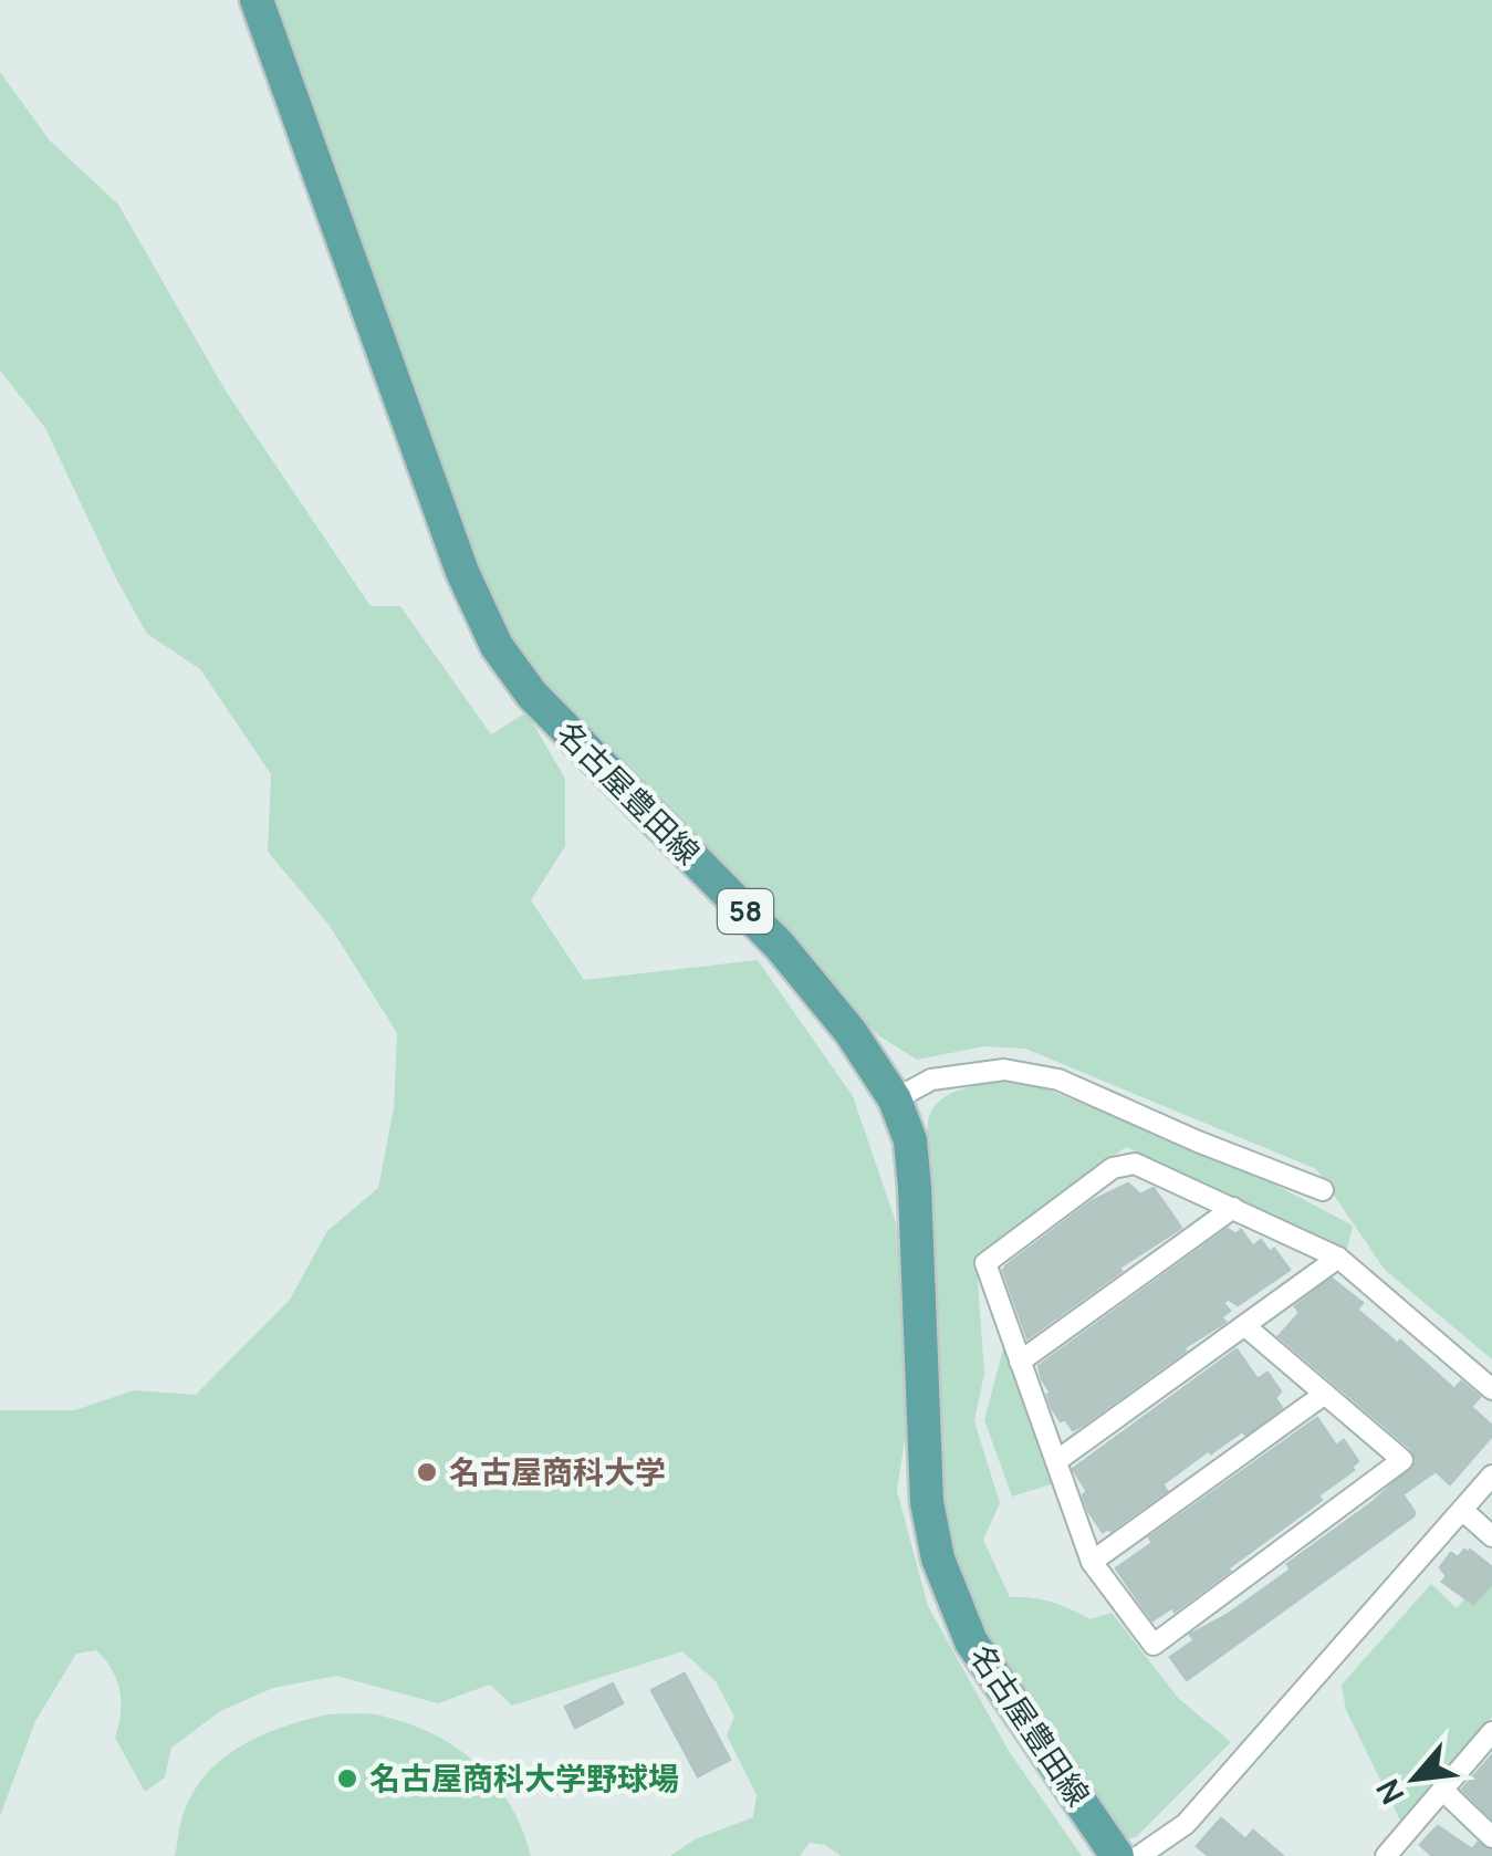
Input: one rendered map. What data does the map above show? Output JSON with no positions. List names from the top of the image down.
{
  "streets": {
    "main road": ["名古屋豊田線", "58"]
  },
  "places": ["名古屋商科大学", "名古屋商科大学野球場"],
  "north": "bottom left"
}
